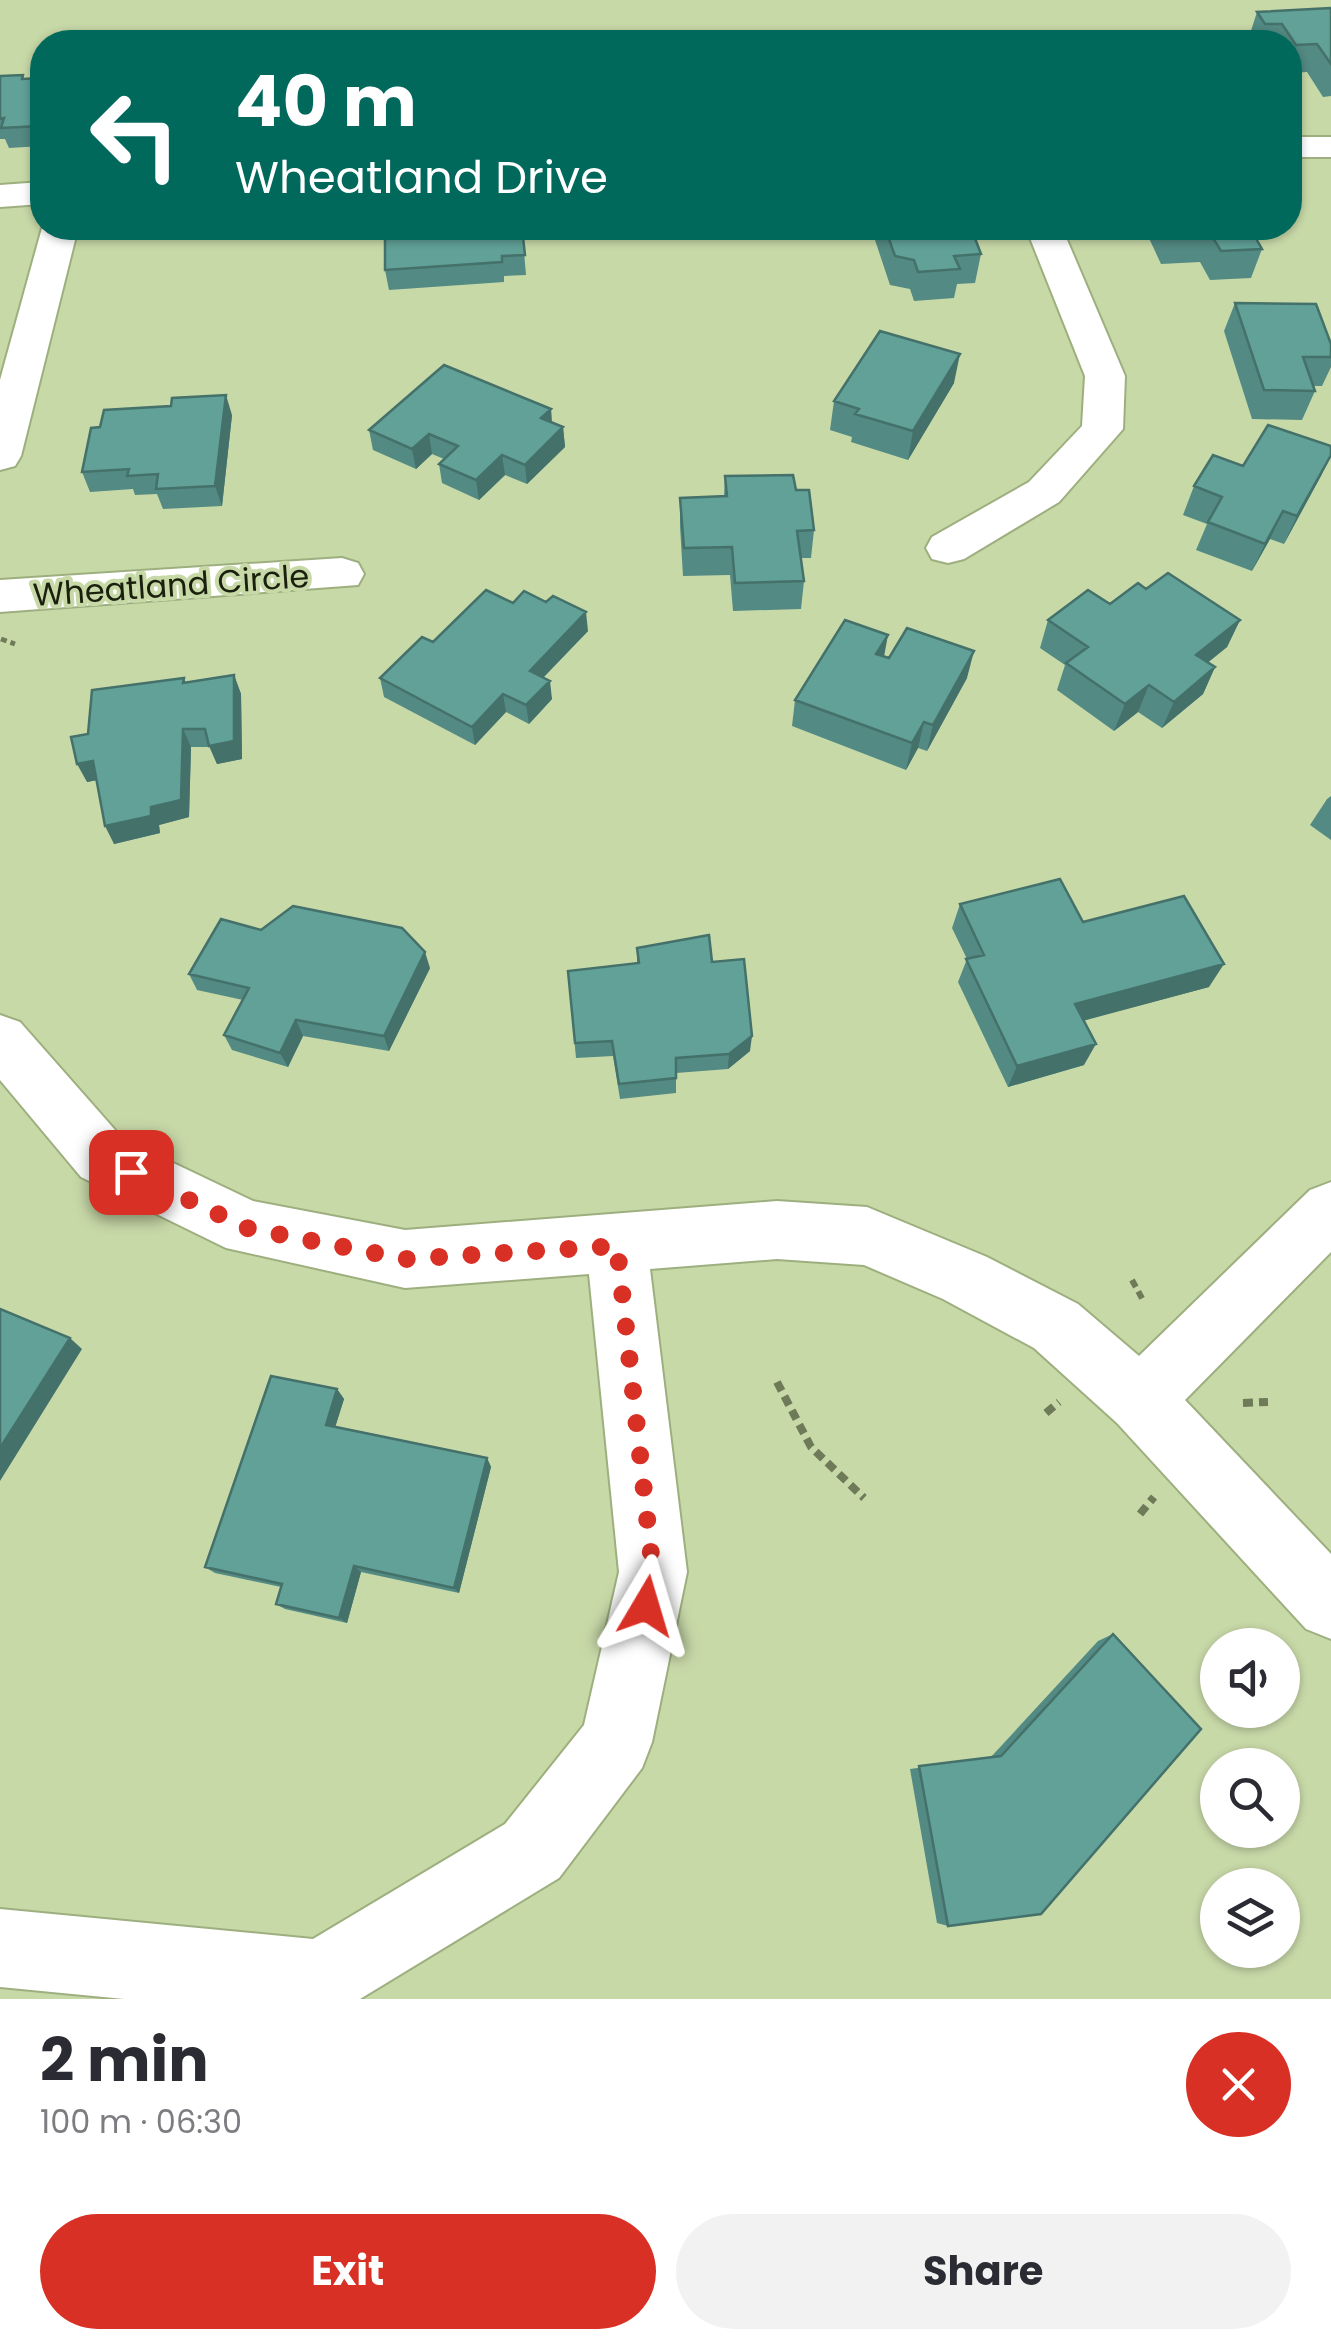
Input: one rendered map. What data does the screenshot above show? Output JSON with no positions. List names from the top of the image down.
{
  "streets": {
    "street": ["Wheatland Circle"]
  },
  "page": {
    "turn": ["40 m", "Wheatland Drive"],
    "heading": ["2 min", "100 m · 06:30"],
    "buttons": ["Exit", "Share"]
  }
}
